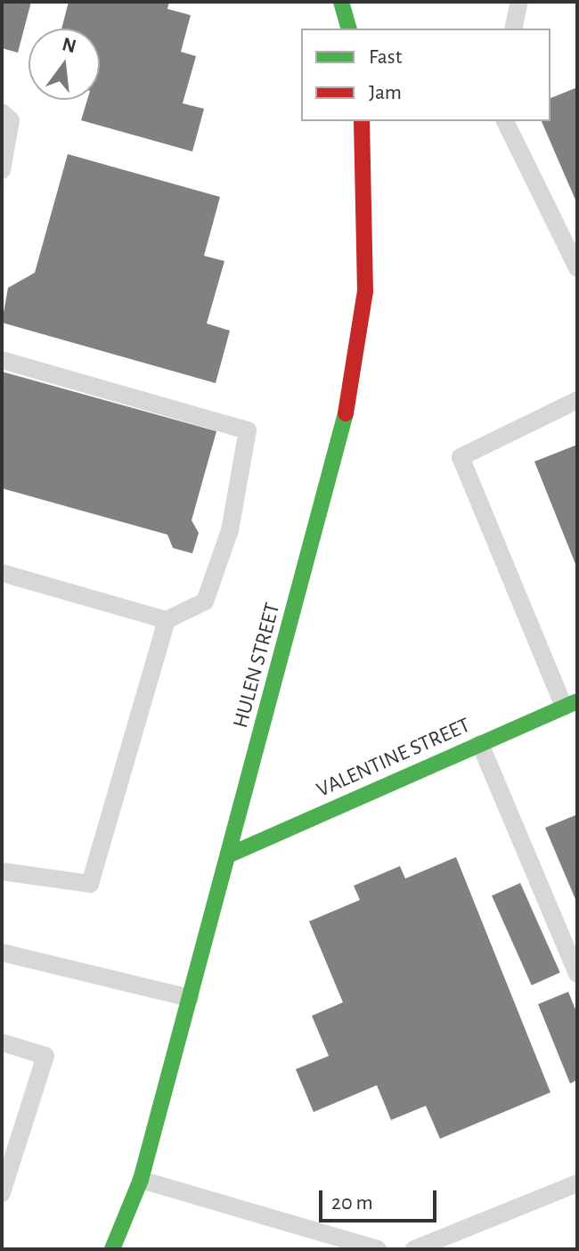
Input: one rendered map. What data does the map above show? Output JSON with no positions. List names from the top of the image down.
{
  "streets": {
    "main road": ["HULEN STREET", "VALENTINE STREET"]
  },
  "crossings": [
    ["HULEN STREET", "VALENTINE STREET"]
  ],
  "legend": ["Fast", "Jam"],
  "scale_bar": "20 m",
  "north": "top"
}
